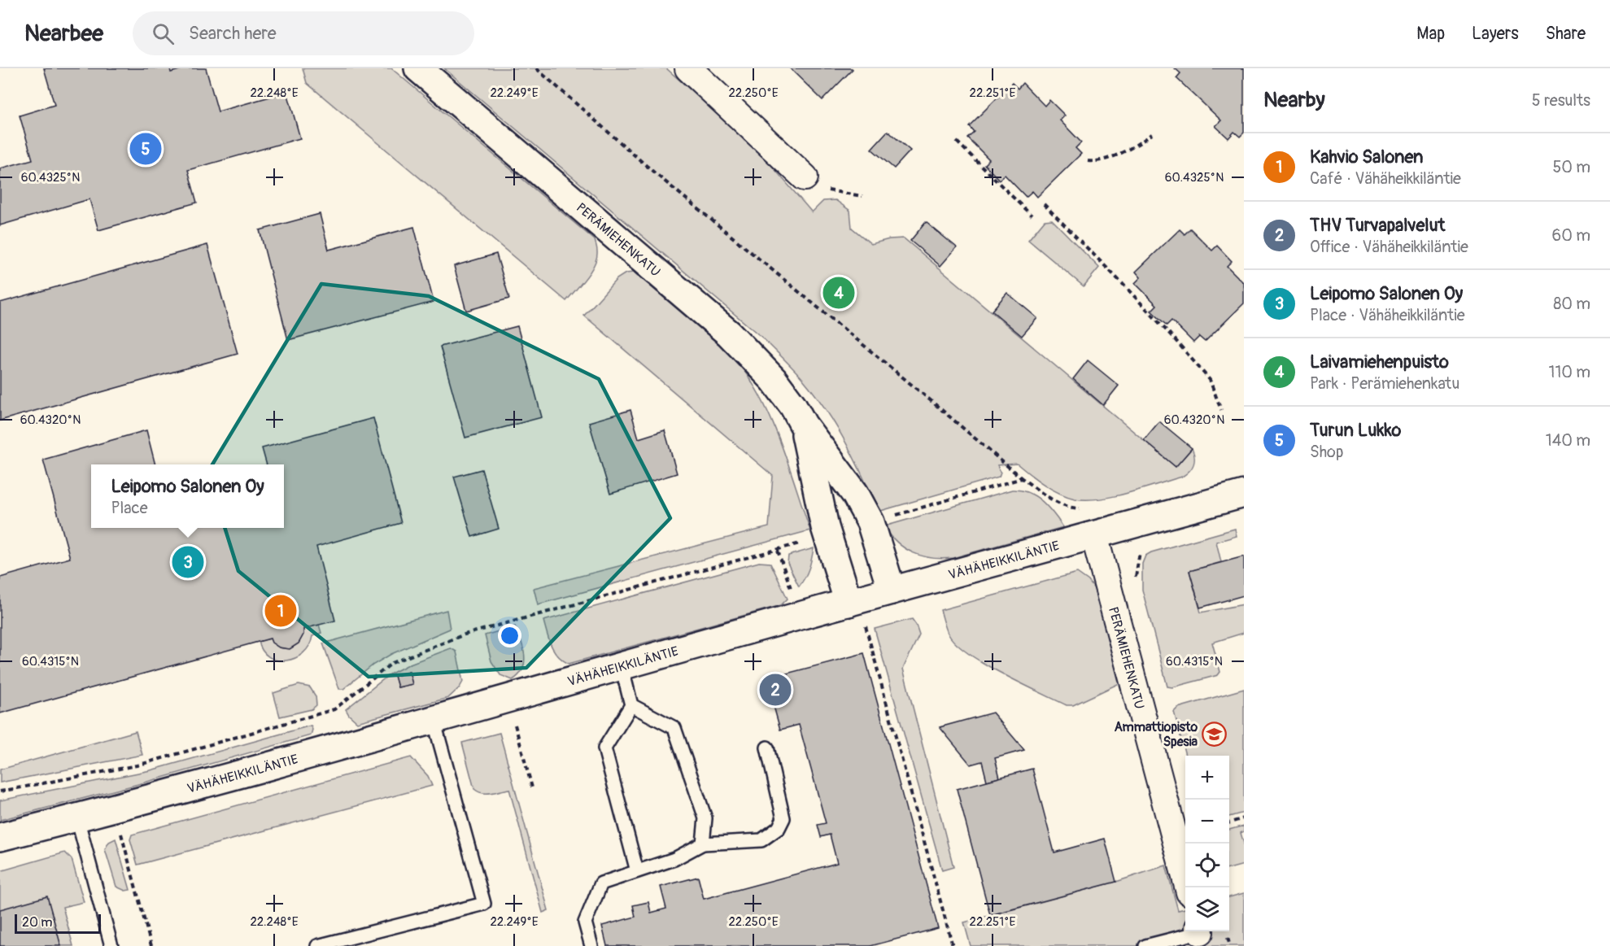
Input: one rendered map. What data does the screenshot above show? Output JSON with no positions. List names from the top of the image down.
{
  "streets": {
    "street": ["PERÄMIEHENKATU", "VÄHÄHEIKKILÄNTIE"]
  },
  "crossings": [
    ["PERÄMIEHENKATU", "VÄHÄHEIKKILÄNTIE"]
  ],
  "places": {
    "school or university": ["Ammattiopisto Spesia"]
  },
  "scale_bar": "20 m",
  "page": {
    "header": "Nearbee",
    "search": "Search here",
    "nav": ["Map", "Layers", "Share"],
    "heading": ["Nearby", "5 results"],
    "pins": [
      "5",
      "4",
      "3",
      "1",
      "2"
    ],
    "list": [
      {
        "mark": "1",
        "name": "Kahvio Salonen",
        "note": "Café · Vähäheikkiläntie",
        "value": "50 m"
      },
      {
        "mark": "2",
        "name": "THV Turvapalvelut",
        "note": "Office · Vähäheikkiläntie",
        "value": "60 m"
      },
      {
        "mark": "3",
        "name": "Leipomo Salonen Oy",
        "note": "Place · Vähäheikkiläntie",
        "value": "80 m"
      },
      {
        "mark": "4",
        "name": "Laivamiehenpuisto",
        "note": "Park · Perämiehenkatu",
        "value": "110 m"
      },
      {
        "mark": "5",
        "name": "Turun Lukko",
        "note": "Shop",
        "value": "140 m"
      }
    ],
    "popup": ["Leipomo Salonen Oy", "Place"],
    "map_buttons": ["+", "−"],
    "scale": "20 m"
  },
  "coordinates": [
    "22.248°E",
    "22.249°E",
    "22.250°E",
    "22.251°E",
    "60.4325°N",
    "60.4320°N",
    "60.4315°N"
  ]
}
